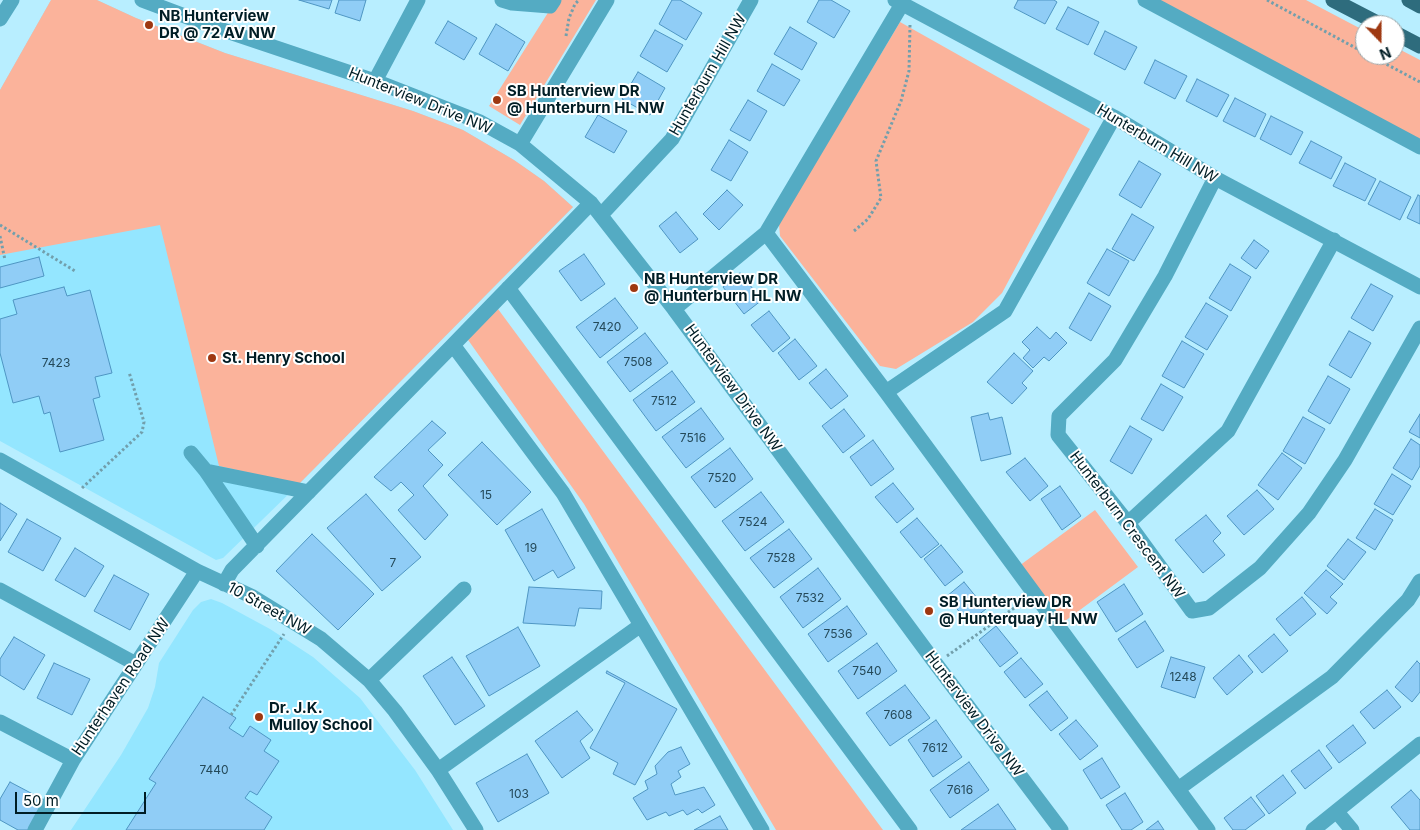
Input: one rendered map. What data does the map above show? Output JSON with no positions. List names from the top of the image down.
{
  "streets": {
    "street": [
      "Hunterburn Hill NW",
      "Hunterview Drive NW",
      "Hunterburn Crescent NW",
      "10 Street NW",
      "Hunterhaven Road NW"
    ]
  },
  "crossings": [
    ["Hunterburn Hill NW", "Hunterview Drive NW"],
    ["Hunterburn Hill NW", "Hunterburn Crescent NW"],
    ["Hunterburn Hill NW", "10 Street NW"],
    ["10 Street NW", "Hunterhaven Road NW"]
  ],
  "places": [
    "NB Hunterview DR @ 72 AV NW",
    "SB Hunterview DR @ Hunterburn HL NW",
    "NB Hunterview DR @ Hunterburn HL NW",
    "St. Henry School",
    "SB Hunterview DR @ Hunterquay HL NW",
    "Dr. J.K. Mulloy School"
  ],
  "house_numbers": [
    "7420",
    "7508",
    "7423",
    "7512",
    "7516",
    "7520",
    "15",
    "7524",
    "19",
    "7528",
    "7",
    "7532",
    "7536",
    "7540",
    "1248",
    "7608",
    "7612",
    "7440",
    "7616",
    "103"
  ],
  "scale_bar": "50 m",
  "north": "bottom"
}
